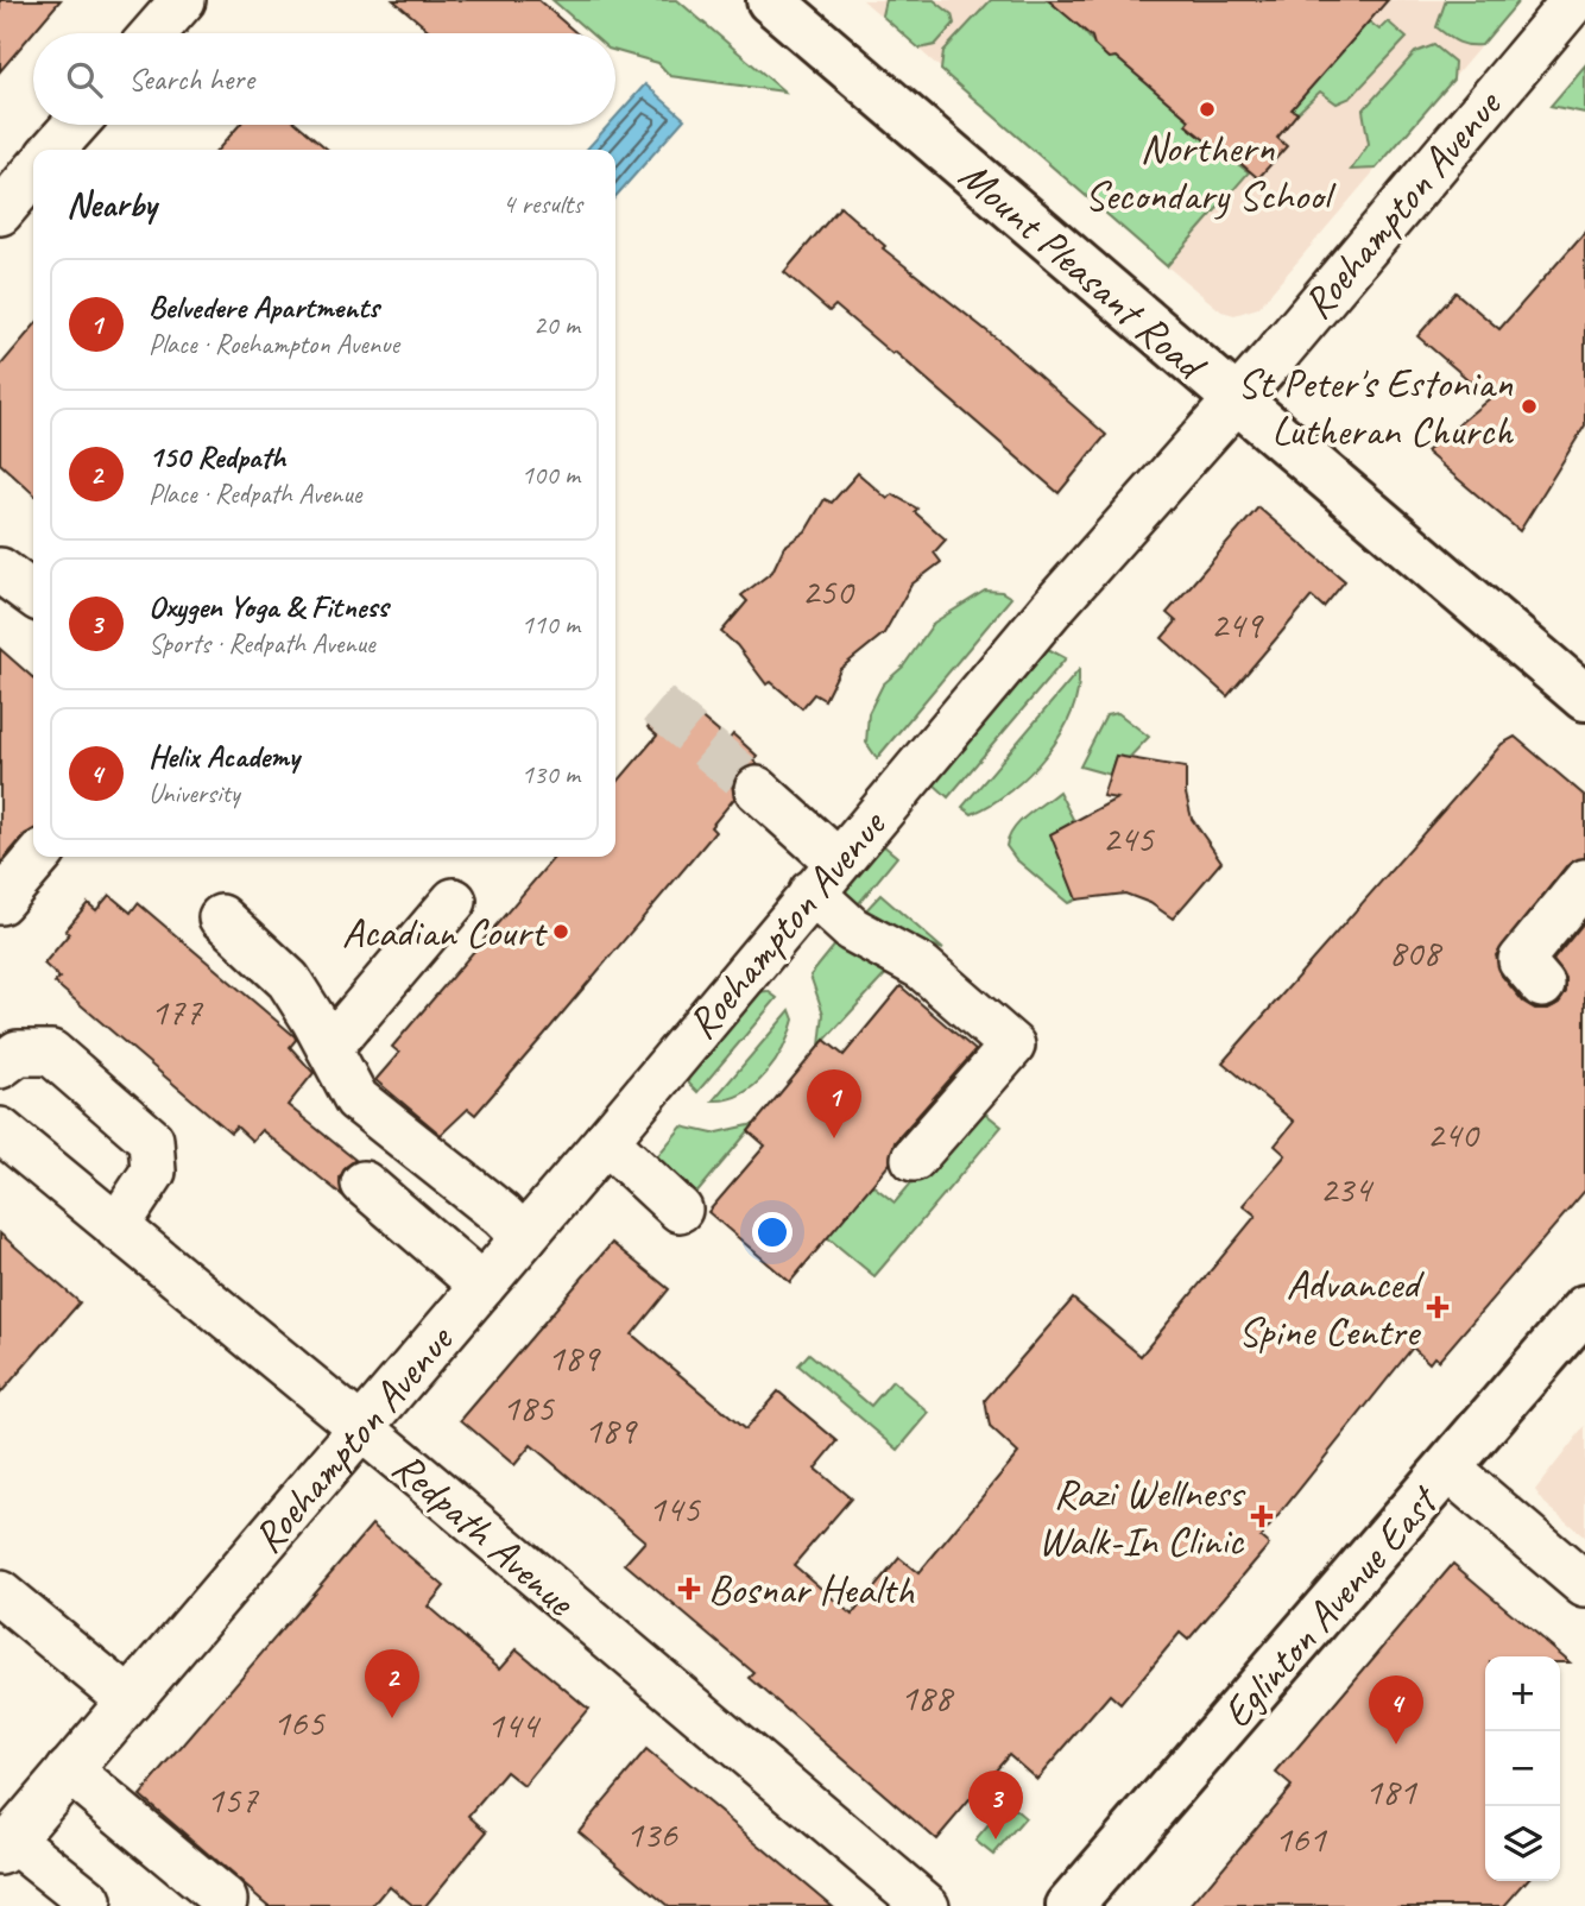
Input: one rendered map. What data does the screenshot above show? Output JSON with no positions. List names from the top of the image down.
{
  "streets": {
    "main road": ["Mount Pleasant Road", "Eglinton Avenue East"],
    "street": ["Roehampton Avenue", "Redpath Avenue"]
  },
  "crossings": [
    ["Roehampton Avenue", "Mount Pleasant Road"],
    ["Roehampton Avenue", "Redpath Avenue"]
  ],
  "places": {
    "other": ["Northern Secondary School", "St Peter's Estonian Lutheran Church", "Acadian Court"],
    "health": ["Advanced Spine Centre", "Razi Wellness Walk-In Clinic", "Bosnar Health"]
  },
  "house_numbers": [
    "250",
    "249",
    "245",
    "808",
    "177",
    "240",
    "234",
    "189",
    "185",
    "189",
    "145",
    "188",
    "165",
    "144",
    "181",
    "157",
    "136",
    "161"
  ],
  "page": {
    "search": "Search here",
    "heading": ["Nearby", "4 results"],
    "list": [
      {
        "mark": "1",
        "name": "Belvedere Apartments",
        "note": "Place · Roehampton Avenue",
        "value": "20 m"
      },
      {
        "mark": "2",
        "name": "150 Redpath",
        "note": "Place · Redpath Avenue",
        "value": "100 m"
      },
      {
        "mark": "3",
        "name": "Oxygen Yoga & Fitness",
        "note": "Sports · Redpath Avenue",
        "value": "110 m"
      },
      {
        "mark": "4",
        "name": "Helix Academy",
        "note": "University",
        "value": "130 m"
      }
    ],
    "pins": [
      "1",
      "2",
      "4",
      "3"
    ],
    "map_buttons": ["+", "−"]
  }
}
